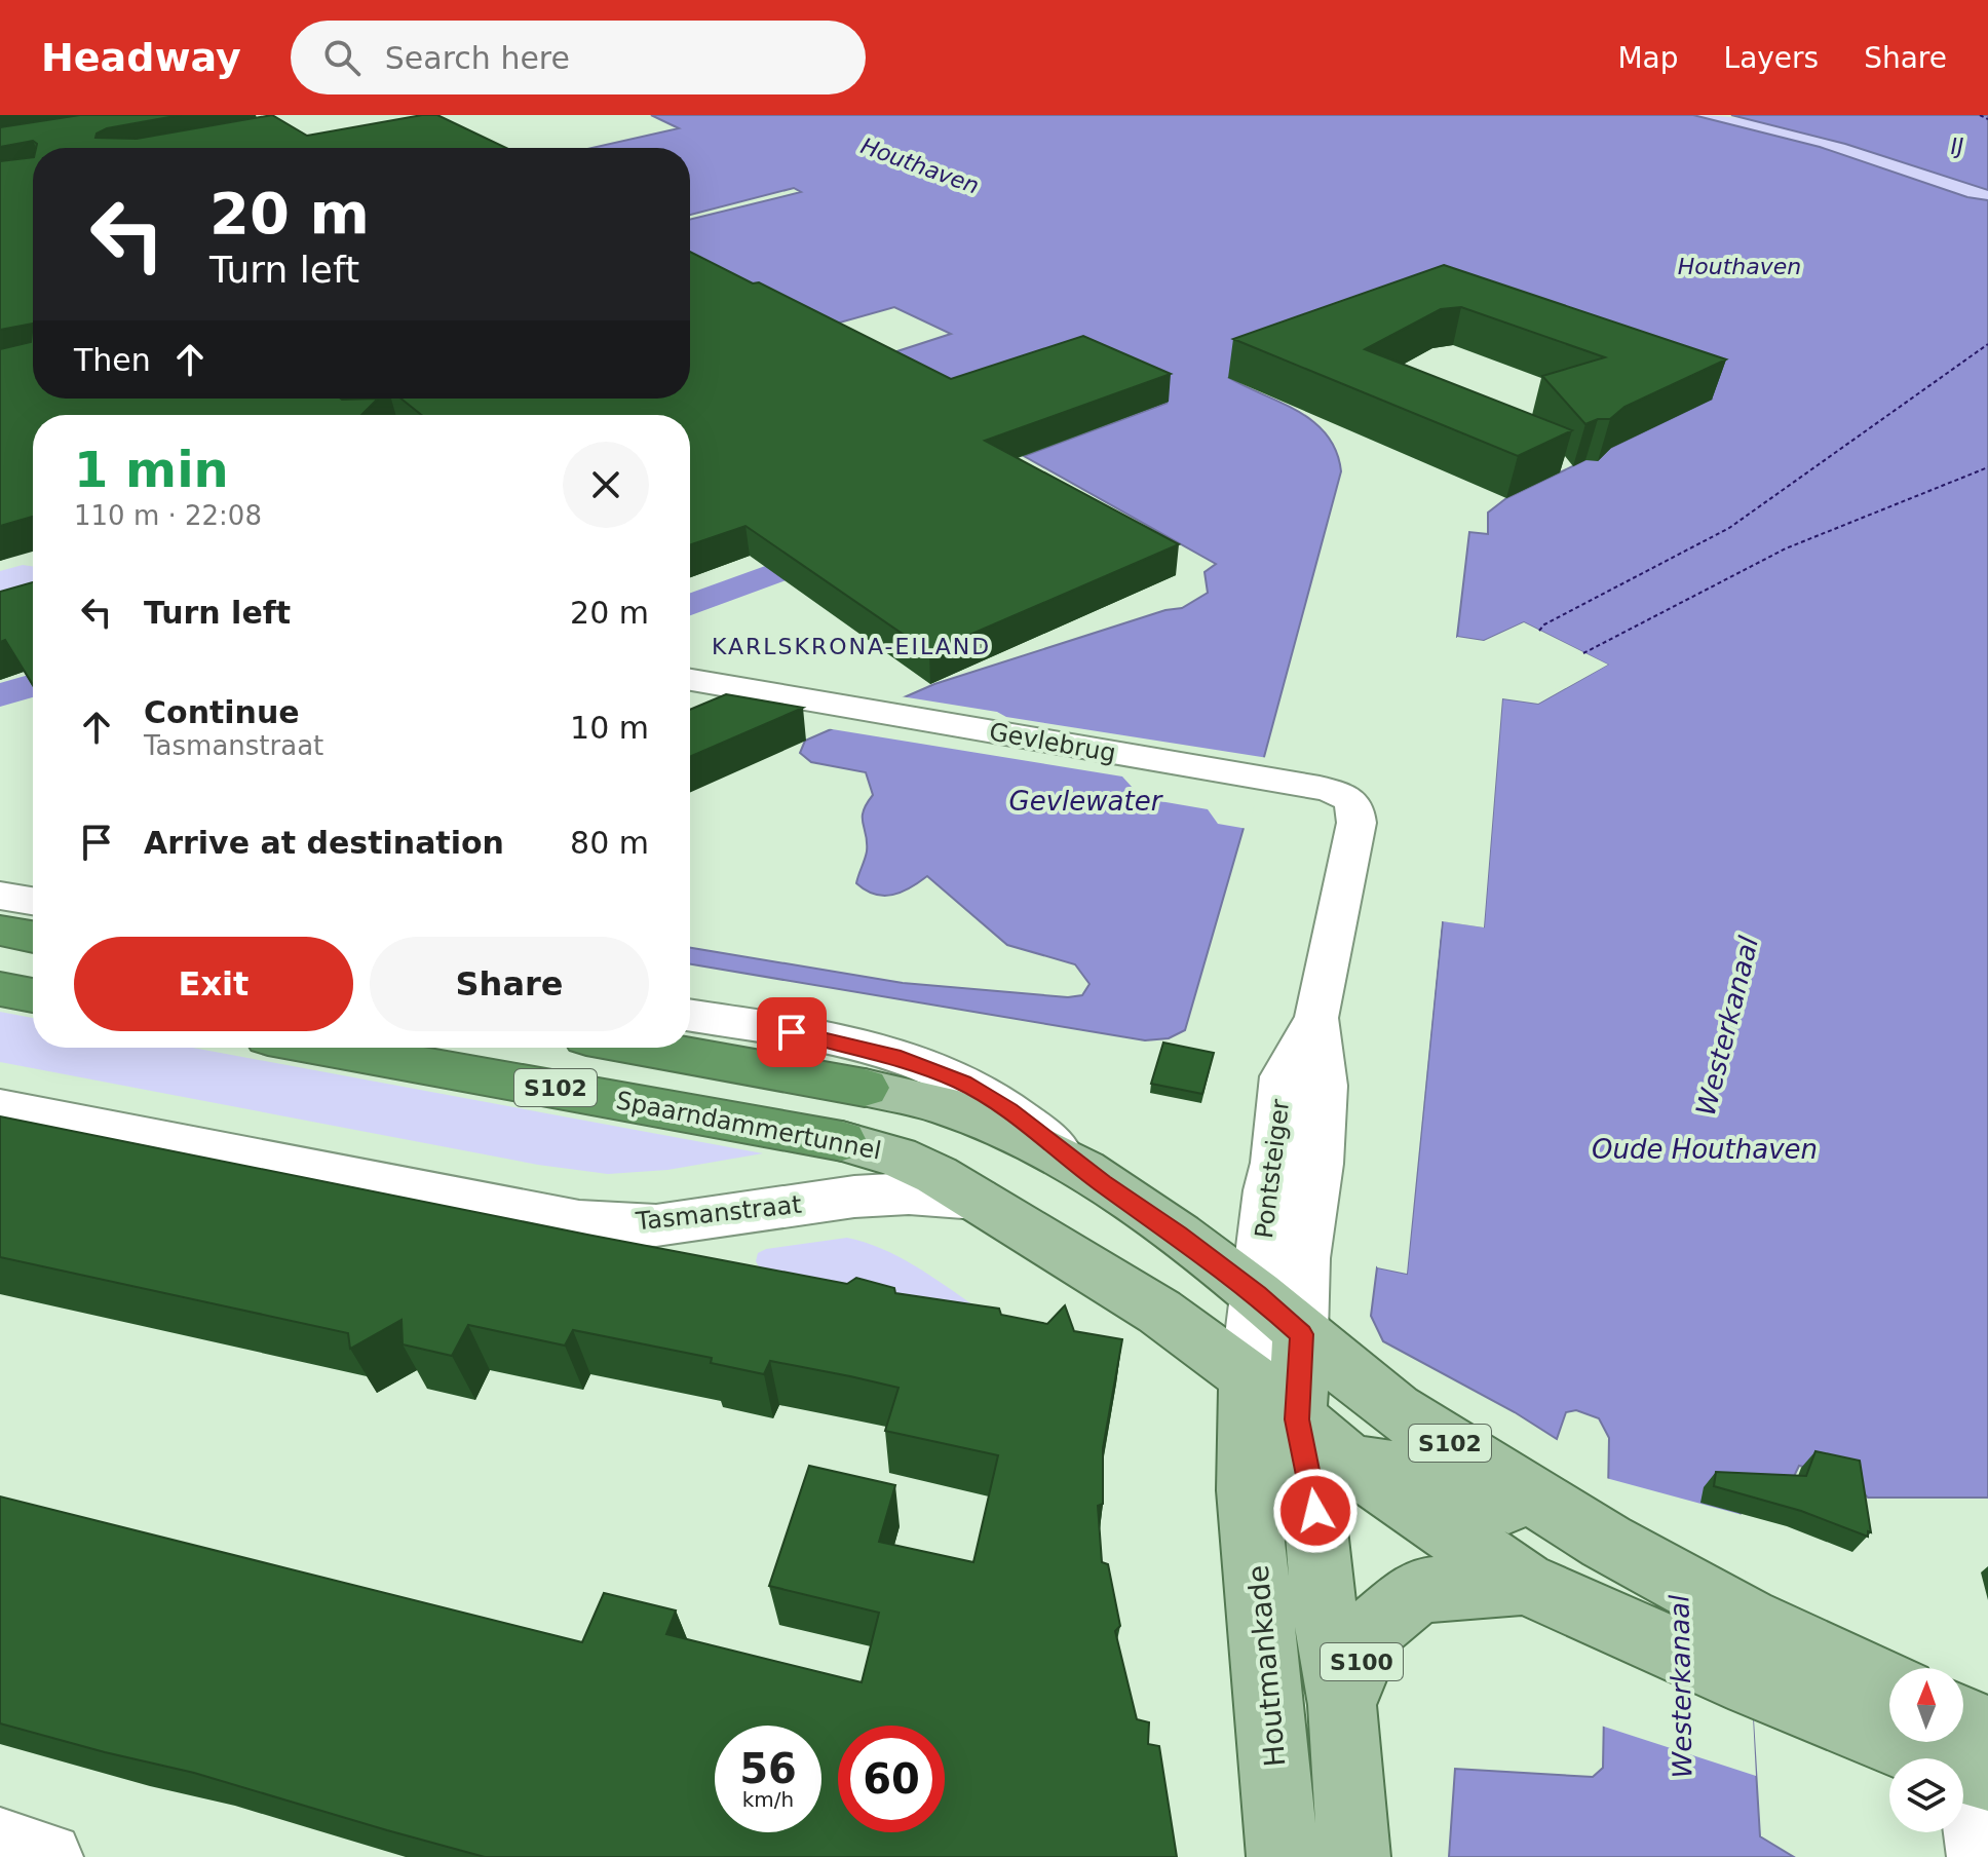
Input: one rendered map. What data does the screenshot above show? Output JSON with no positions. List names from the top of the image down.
{
  "streets": {
    "highway": ["S102", "Spaarndammertunnel"],
    "main road": ["Tasmanstraat", "S100", "Houtmankade"],
    "street": ["Gevlebrug", "Pontsteiger"]
  },
  "crossings": [
    ["Gevlebrug", "Pontsteiger"],
    ["S102", "Pontsteiger"],
    ["S102", "Tasmanstraat"],
    ["S102", "S100"],
    ["S102", "Houtmankade"],
    ["Spaarndammertunnel", "Tasmanstraat"],
    ["Pontsteiger", "Tasmanstraat"],
    ["Pontsteiger", "S100"],
    ["Pontsteiger", "Houtmankade"],
    ["Tasmanstraat", "Houtmankade"]
  ],
  "districts": ["KARLSKRONA-EILAND"],
  "water": [
    "IJ",
    "Houthaven",
    "Gevlewater",
    "Westerkanaal",
    "Oude Houthaven"
  ],
  "north": "top",
  "page": {
    "header": "Headway",
    "search": "Search here",
    "nav": ["Map", "Layers", "Share"],
    "turn": ["20 m", "Turn left"],
    "then": "Then",
    "heading": ["1 min", "110 m · 22:08"],
    "list": [
      {
        "name": "Turn left",
        "value": "20 m"
      },
      {
        "name": "Continue",
        "note": "Tasmanstraat",
        "value": "10 m"
      },
      {
        "name": "Arrive at destination",
        "value": "80 m"
      }
    ],
    "buttons": ["Exit", "Share"],
    "speed": "56 km/h",
    "limit": "60"
  }
}
